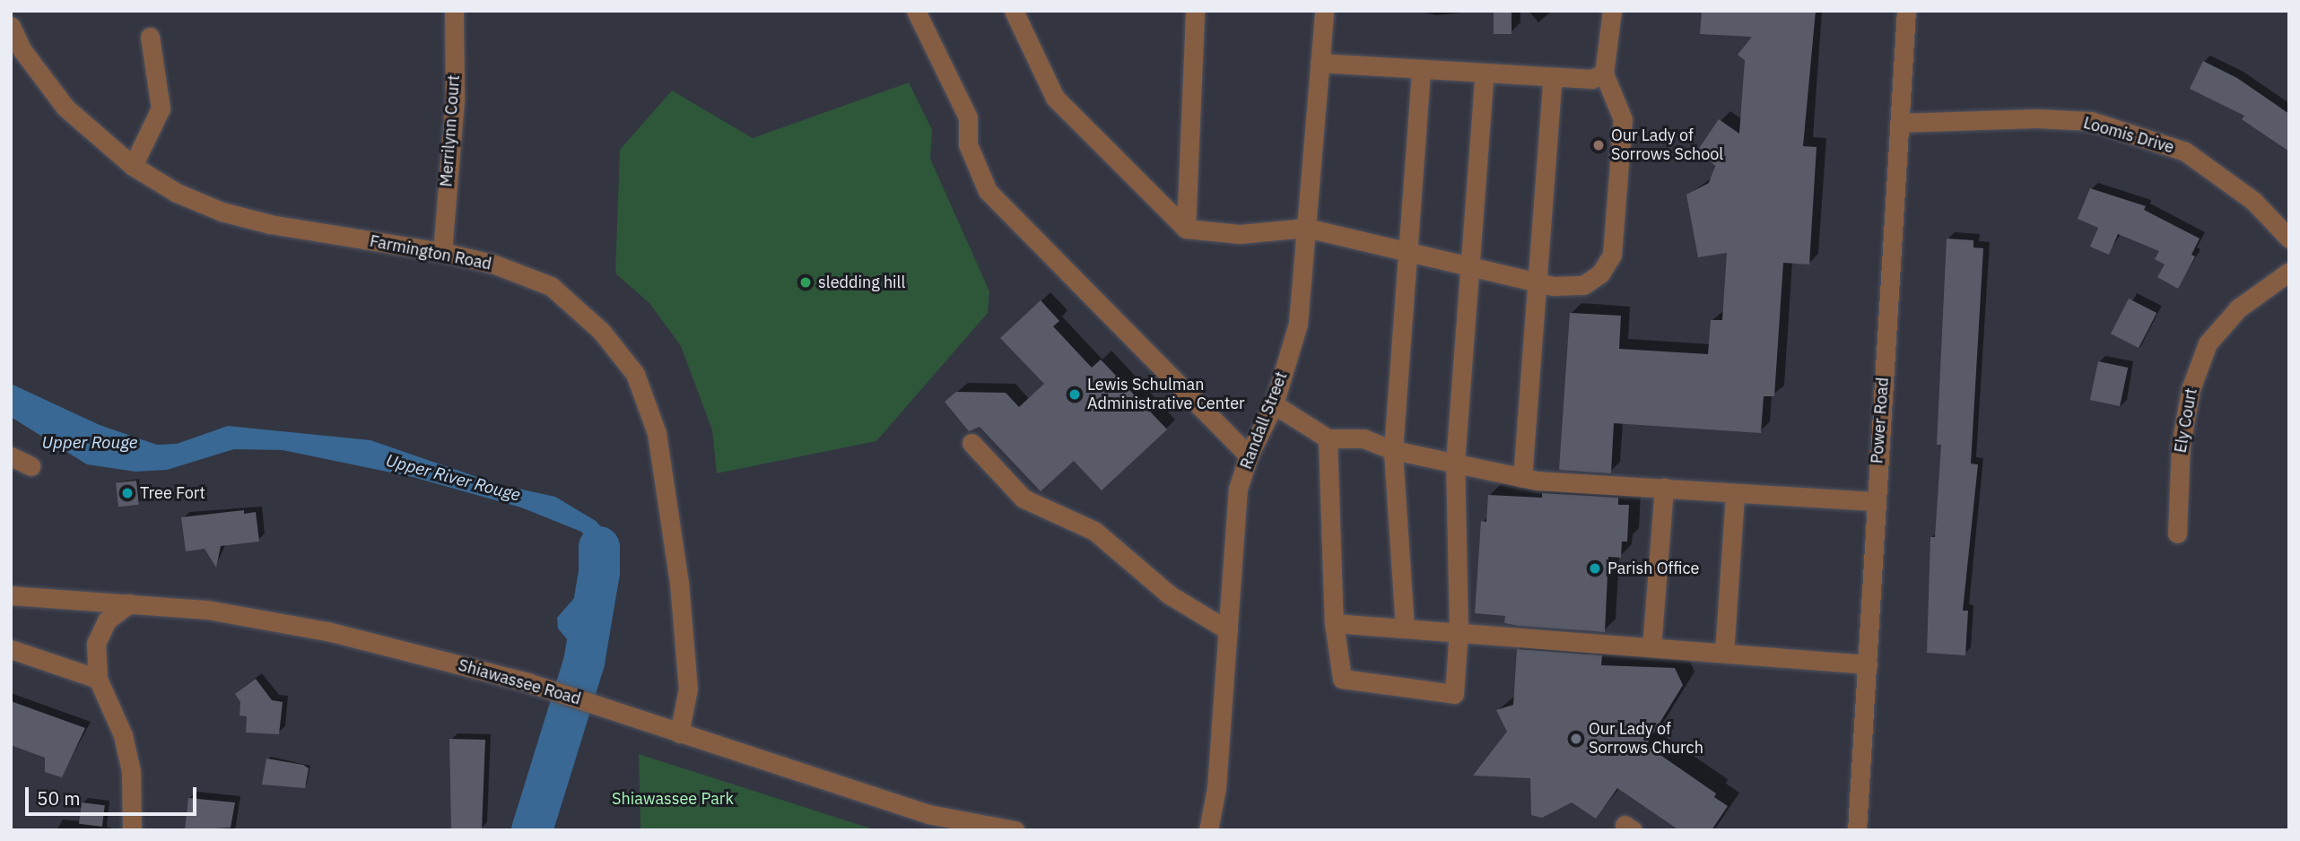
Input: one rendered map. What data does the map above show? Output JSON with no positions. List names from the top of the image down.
{
  "streets": {
    "street": [
      "Merrilynn Court",
      "Loomis Drive",
      "Farmington Road",
      "Randall Street",
      "Power Road",
      "Ely Court",
      "Shiawassee Road"
    ]
  },
  "crossings": [
    ["Merrilynn Court", "Farmington Road"],
    ["Loomis Drive", "Power Road"],
    ["Farmington Road", "Shiawassee Road"]
  ],
  "water": ["Upper Rouge", "Upper River Rouge"],
  "parks": ["Shiawassee Park"],
  "places": [
    "Our Lady of Sorrows School",
    "sledding hill",
    "Lewis Schulman Administrative Center",
    "Tree Fort",
    "Parish Office",
    "Our Lady of Sorrows Church"
  ],
  "scale_bar": "50 m"
}
